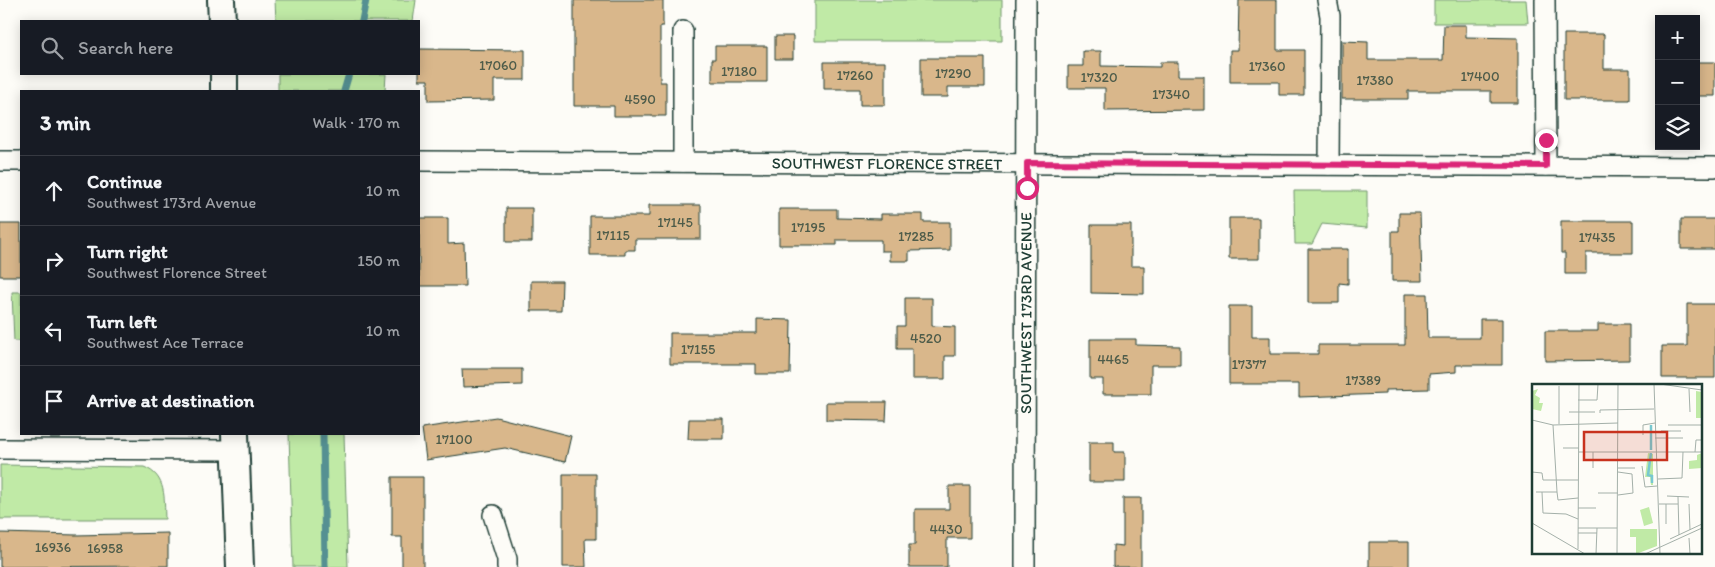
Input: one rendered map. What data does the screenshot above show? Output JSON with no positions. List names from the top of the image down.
{
  "streets": {
    "street": ["SOUTHWEST FLORENCE STREET", "SOUTHWEST 173RD AVENUE"]
  },
  "crossings": [
    ["SOUTHWEST FLORENCE STREET", "SOUTHWEST 173RD AVENUE"]
  ],
  "house_numbers": [
    "17060",
    "17360",
    "17180",
    "17290",
    "17260",
    "17400",
    "17320",
    "17380",
    "17340",
    "4590",
    "17145",
    "17195",
    "17115",
    "17285",
    "17435",
    "4520",
    "17155",
    "4465",
    "17377",
    "17389",
    "17100",
    "4430",
    "16936",
    "16958"
  ],
  "page": {
    "map_buttons": ["+", "−"],
    "search": "Search here",
    "heading": ["3 min", "Walk · 170 m"],
    "list": [
      ["Continue", "Southwest 173rd Avenue", "10 m"],
      ["Turn right", "Southwest Florence Street", "150 m"],
      ["Turn left", "Southwest Ace Terrace", "10 m"],
      "Arrive at destination"
    ]
  }
}
